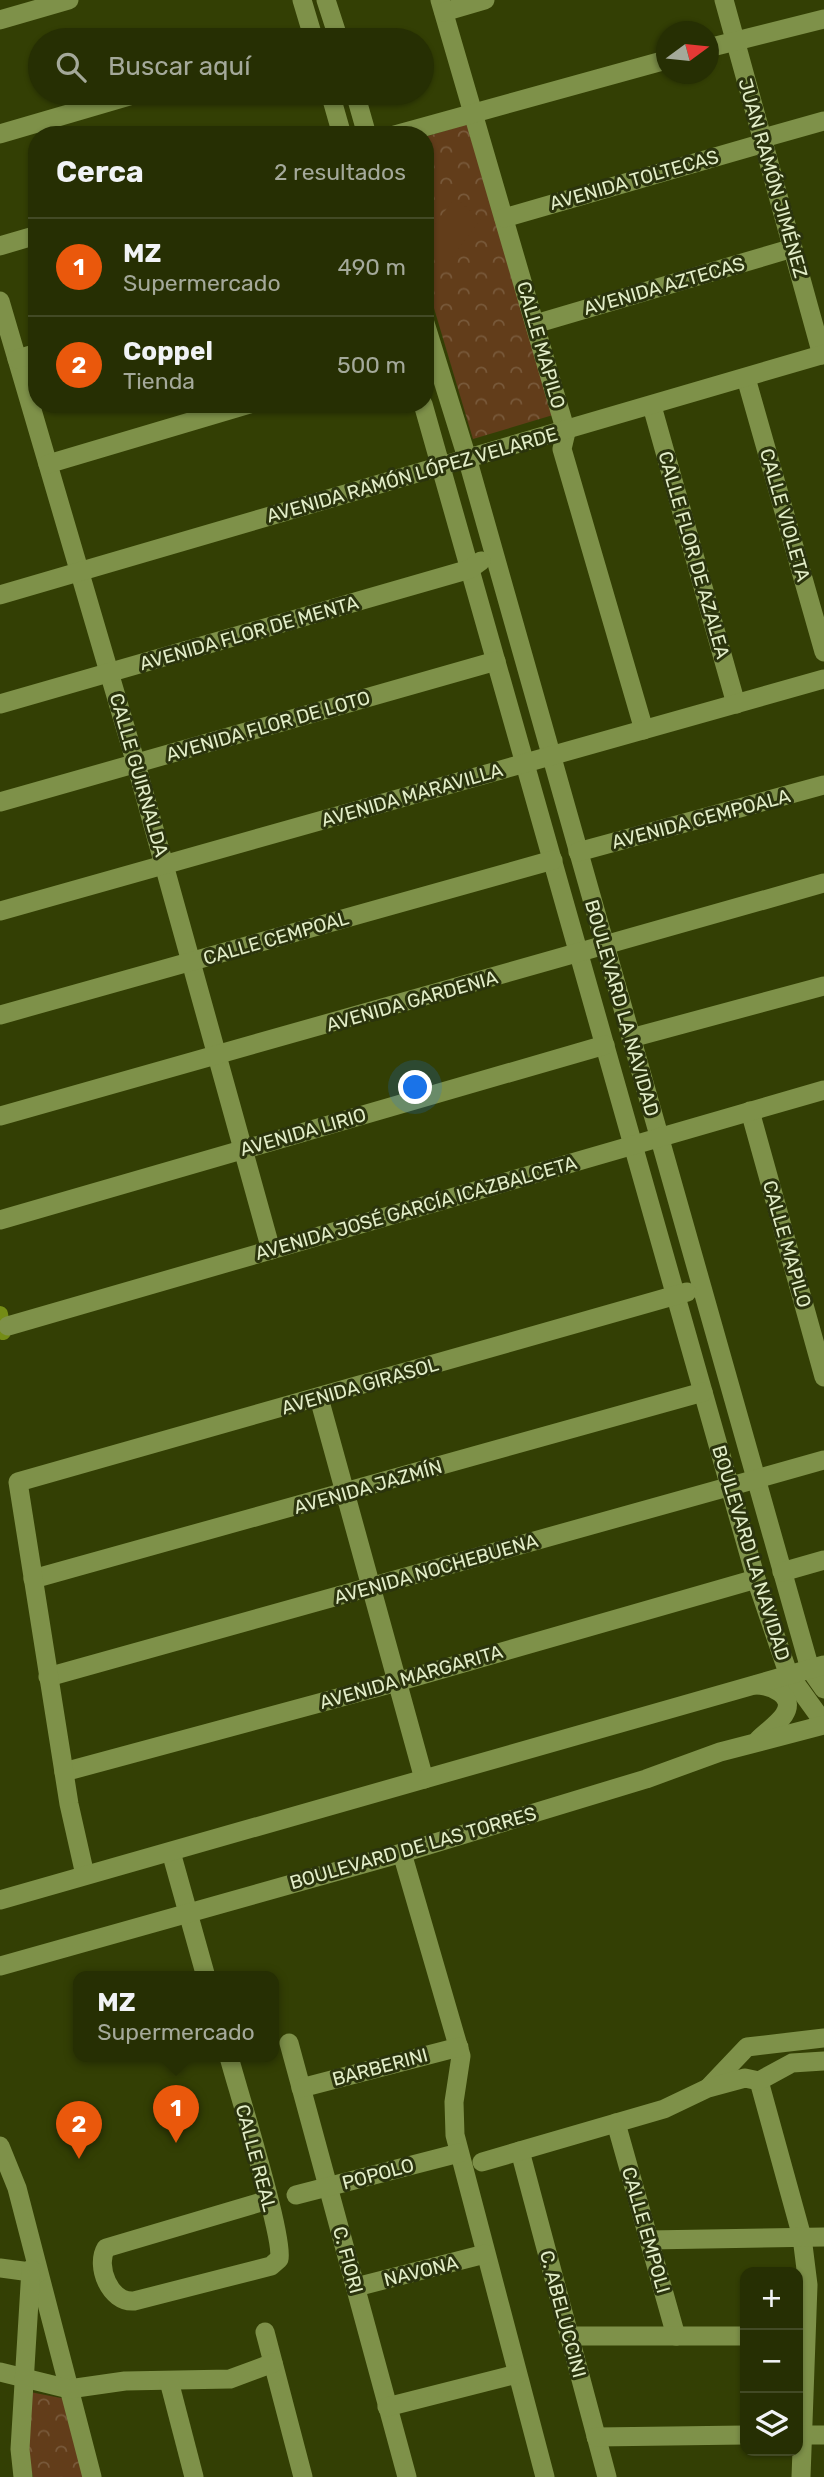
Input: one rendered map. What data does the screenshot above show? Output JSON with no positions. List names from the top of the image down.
{
  "streets": {
    "street": [
      "JUAN RAMÓN JIMÉNEZ",
      "AVENIDA TOLTECAS",
      "AVENIDA AZTECAS",
      "CALLE MAPILO",
      "AVENIDA RAMÓN LÓPEZ VELARDE",
      "CALLE VIOLETA",
      "CALLE FLOR DE AZALEA",
      "AVENIDA FLOR DE MENTA",
      "AVENIDA FLOR DE LOTO",
      "CALLE GUIRNALDA",
      "AVENIDA MARAVILLA",
      "AVENIDA CEMPOALA",
      "CALLE CEMPOAL",
      "AVENIDA GARDENIA",
      "BOULEVARD LA NAVIDAD",
      "AVENIDA LIRIO",
      "AVENIDA JOSÉ GARCÍA ICAZBALCETA",
      "AVENIDA GIRASOL",
      "AVENIDA JAZMÍN",
      "AVENIDA NOCHEBUENA",
      "AVENIDA MARGARITA",
      "BOULEVARD DE LAS TORRES",
      "BARBERINI",
      "CALLE REAL",
      "POPOLO",
      "CALLE EMPOLI",
      "C. FIORI",
      "NAVONA",
      "C. ABELUCCINI"
    ]
  },
  "crossings": [
    ["JUAN RAMÓN JIMÉNEZ", "AVENIDA TOLTECAS"],
    ["JUAN RAMÓN JIMÉNEZ", "AVENIDA AZTECAS"],
    ["JUAN RAMÓN JIMÉNEZ", "AVENIDA RAMÓN LÓPEZ VELARDE"],
    ["AVENIDA TOLTECAS", "CALLE MAPILO"],
    ["AVENIDA AZTECAS", "CALLE MAPILO"],
    ["CALLE MAPILO", "AVENIDA RAMÓN LÓPEZ VELARDE"],
    ["CALLE MAPILO", "AVENIDA MARAVILLA"],
    ["CALLE MAPILO", "AVENIDA JOSÉ GARCÍA ICAZBALCETA"],
    ["AVENIDA RAMÓN LÓPEZ VELARDE", "CALLE VIOLETA"],
    ["AVENIDA RAMÓN LÓPEZ VELARDE", "CALLE FLOR DE AZALEA"],
    ["AVENIDA RAMÓN LÓPEZ VELARDE", "CALLE GUIRNALDA"],
    ["AVENIDA RAMÓN LÓPEZ VELARDE", "BOULEVARD LA NAVIDAD"],
    ["CALLE FLOR DE AZALEA", "AVENIDA MARAVILLA"],
    ["AVENIDA FLOR DE MENTA", "CALLE GUIRNALDA"],
    ["AVENIDA FLOR DE MENTA", "BOULEVARD LA NAVIDAD"],
    ["AVENIDA FLOR DE LOTO", "CALLE GUIRNALDA"],
    ["AVENIDA FLOR DE LOTO", "BOULEVARD LA NAVIDAD"],
    ["CALLE GUIRNALDA", "AVENIDA MARAVILLA"],
    ["CALLE GUIRNALDA", "CALLE CEMPOAL"],
    ["CALLE GUIRNALDA", "AVENIDA GARDENIA"],
    ["CALLE GUIRNALDA", "AVENIDA LIRIO"],
    ["CALLE GUIRNALDA", "AVENIDA JOSÉ GARCÍA ICAZBALCETA"],
    ["AVENIDA MARAVILLA", "BOULEVARD LA NAVIDAD"],
    ["AVENIDA CEMPOALA", "BOULEVARD LA NAVIDAD"],
    ["CALLE CEMPOAL", "BOULEVARD LA NAVIDAD"],
    ["AVENIDA GARDENIA", "BOULEVARD LA NAVIDAD"],
    ["BOULEVARD LA NAVIDAD", "AVENIDA LIRIO"],
    ["BOULEVARD LA NAVIDAD", "AVENIDA JOSÉ GARCÍA ICAZBALCETA"],
    ["BOULEVARD LA NAVIDAD", "AVENIDA GIRASOL"],
    ["BOULEVARD LA NAVIDAD", "AVENIDA JAZMÍN"],
    ["BOULEVARD LA NAVIDAD", "AVENIDA NOCHEBUENA"],
    ["BOULEVARD LA NAVIDAD", "AVENIDA MARGARITA"],
    ["BOULEVARD LA NAVIDAD", "BOULEVARD DE LAS TORRES"],
    ["AVENIDA GIRASOL", "AVENIDA JAZMÍN"],
    ["BARBERINI", "C. FIORI"],
    ["POPOLO", "C. FIORI"],
    ["C. FIORI", "NAVONA"]
  ],
  "north": "right",
  "page": {
    "search": "Buscar aquí",
    "heading": ["Cerca", "2 resultados"],
    "list": [
      {
        "mark": "1",
        "name": "MZ",
        "note": "Supermercado",
        "value": "490 m"
      },
      {
        "mark": "2",
        "name": "Coppel",
        "note": "Tienda",
        "value": "500 m"
      }
    ],
    "popup": ["MZ", "Supermercado"],
    "pins": ["1", "2"],
    "map_buttons": ["+", "−"]
  }
}
